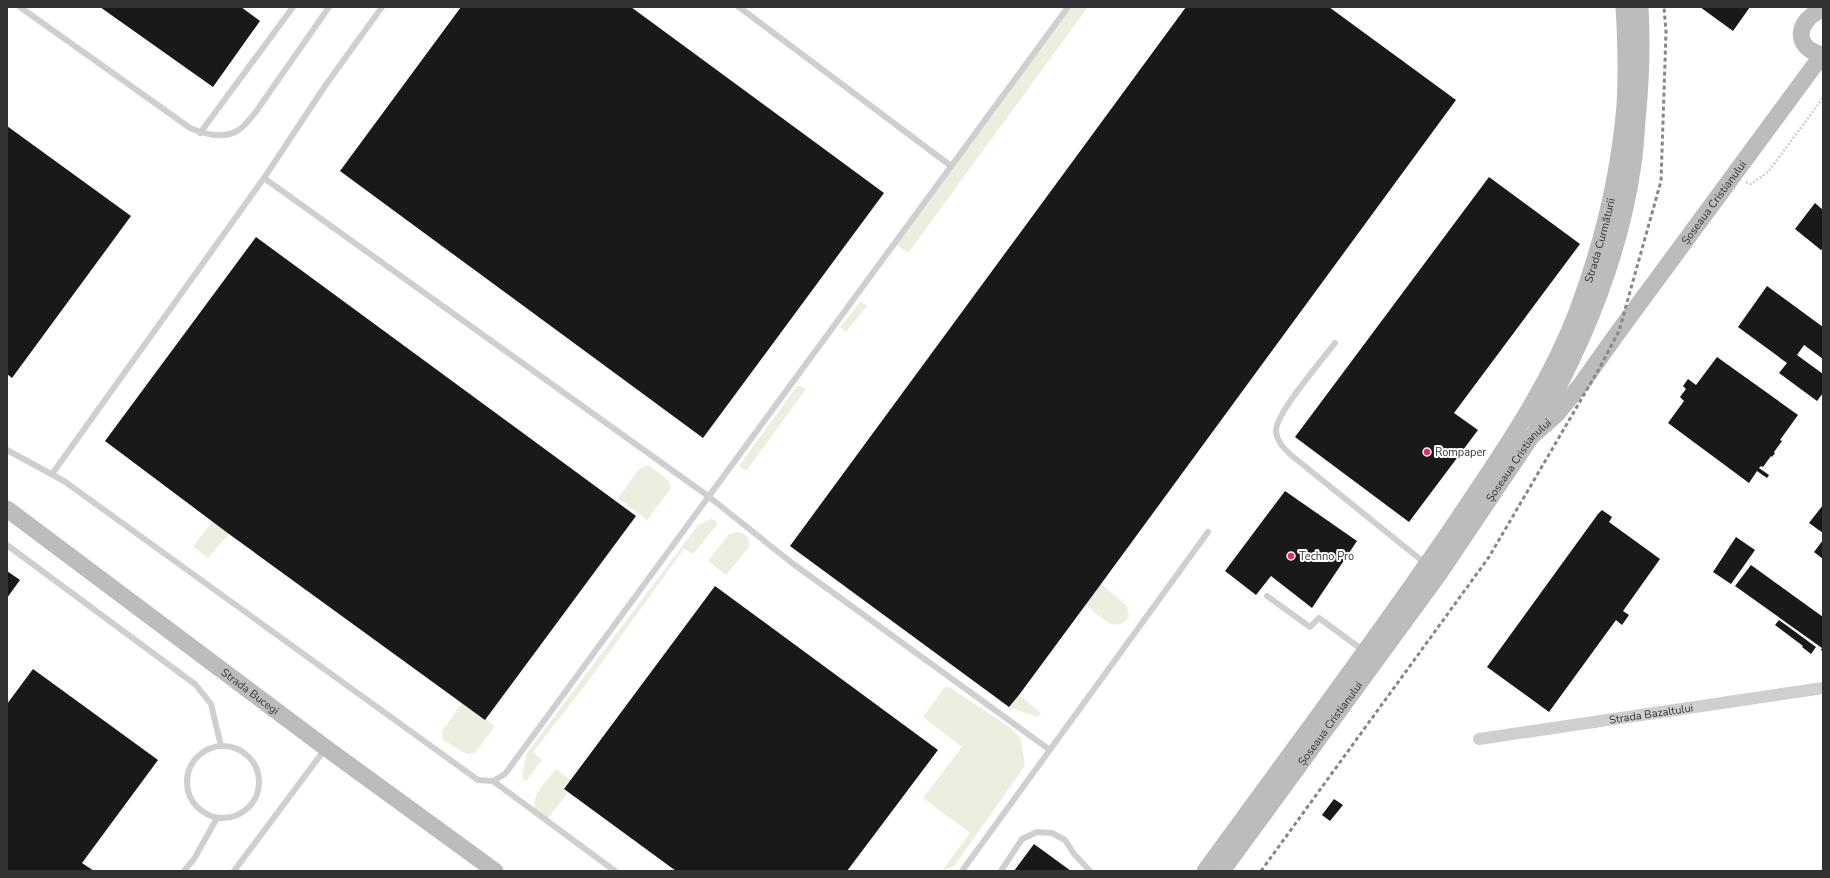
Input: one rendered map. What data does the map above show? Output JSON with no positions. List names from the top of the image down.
{
  "streets": {
    "main road": ["Șoseaua Cristianului", "Strada Curmăturii", "Strada Bucegi"],
    "street": ["Strada Bazaltului"]
  },
  "crossings": [
    ["Șoseaua Cristianului", "Strada Curmăturii"]
  ],
  "places": ["Rompaper", "Techno Pro"]
}
